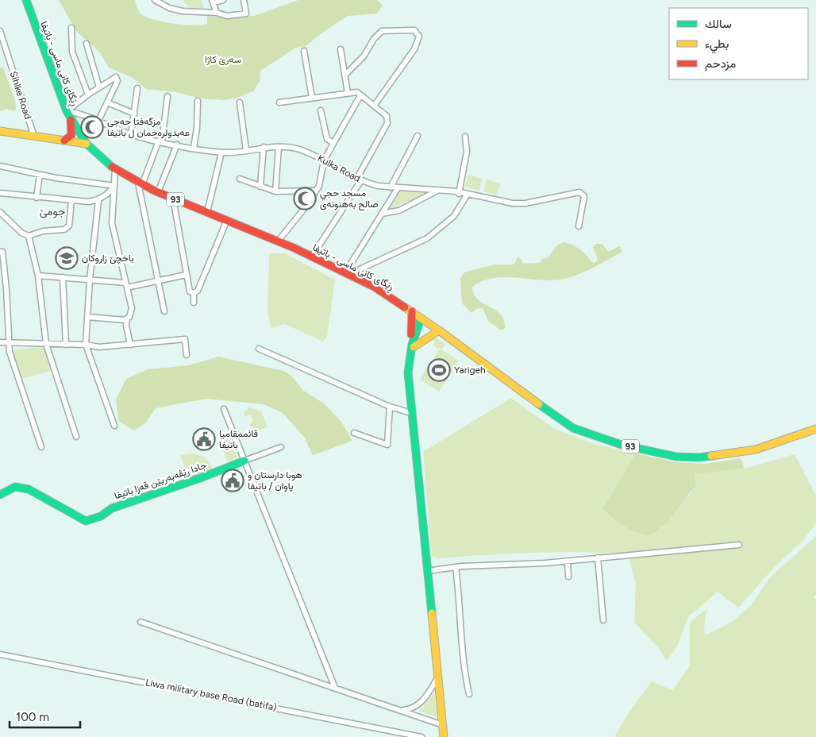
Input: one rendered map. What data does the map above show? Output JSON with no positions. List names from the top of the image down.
{
  "streets": {
    "main road": ["ڕێگای کانی ماسی - باتيفا", "93", "جادا رێڤه‌به‌ريێن قه‌زا باتيفا"],
    "street": ["Sihlke Road", "Kulka Road", "Liwa military base Road (batifa)"]
  },
  "crossings": [
    ["ڕێگای کانی ماسی - باتيفا", "Kulka Road"]
  ],
  "districts": ["جومێ"],
  "parks": ["سەرێ کاژا"],
  "places": {
    "mosque": ["مزگەفتا حەجی عەبدولرەحمان ل باتیفا", "مسجد حجي صالح بەھنونەی"],
    "school or university": ["باخچێ زاروکان"],
    "sports": ["Yarigeh"],
    "public building": ["قائممقاميا باتيفا", "هوبا دارستان و پاوان / باتيفا"]
  },
  "legend": ["سالك", "بطيء", "مزدحم"],
  "scale_bar": "100 m"
}
